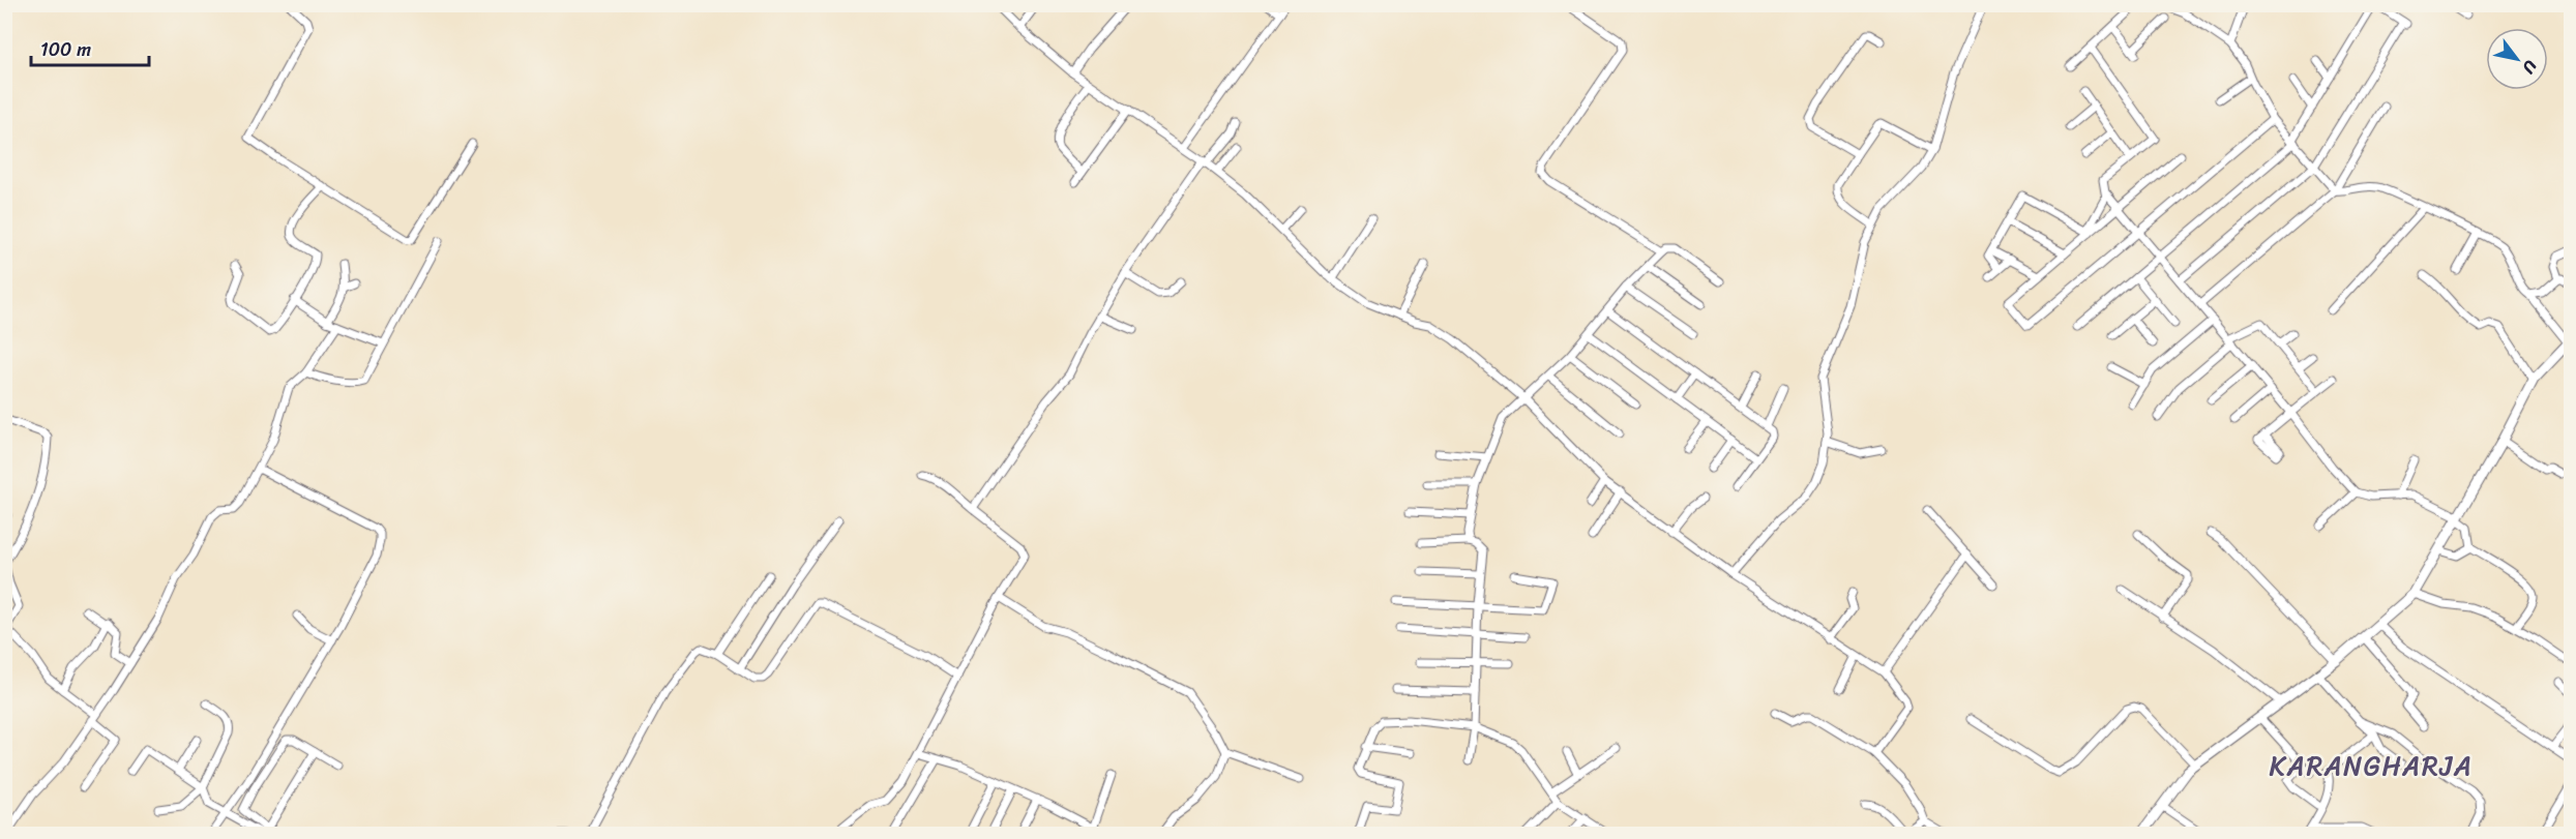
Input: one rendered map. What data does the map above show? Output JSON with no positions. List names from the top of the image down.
{
  "districts": ["KARANGHARJA"],
  "scale_bar": "100 m",
  "north": "bottom right"
}
